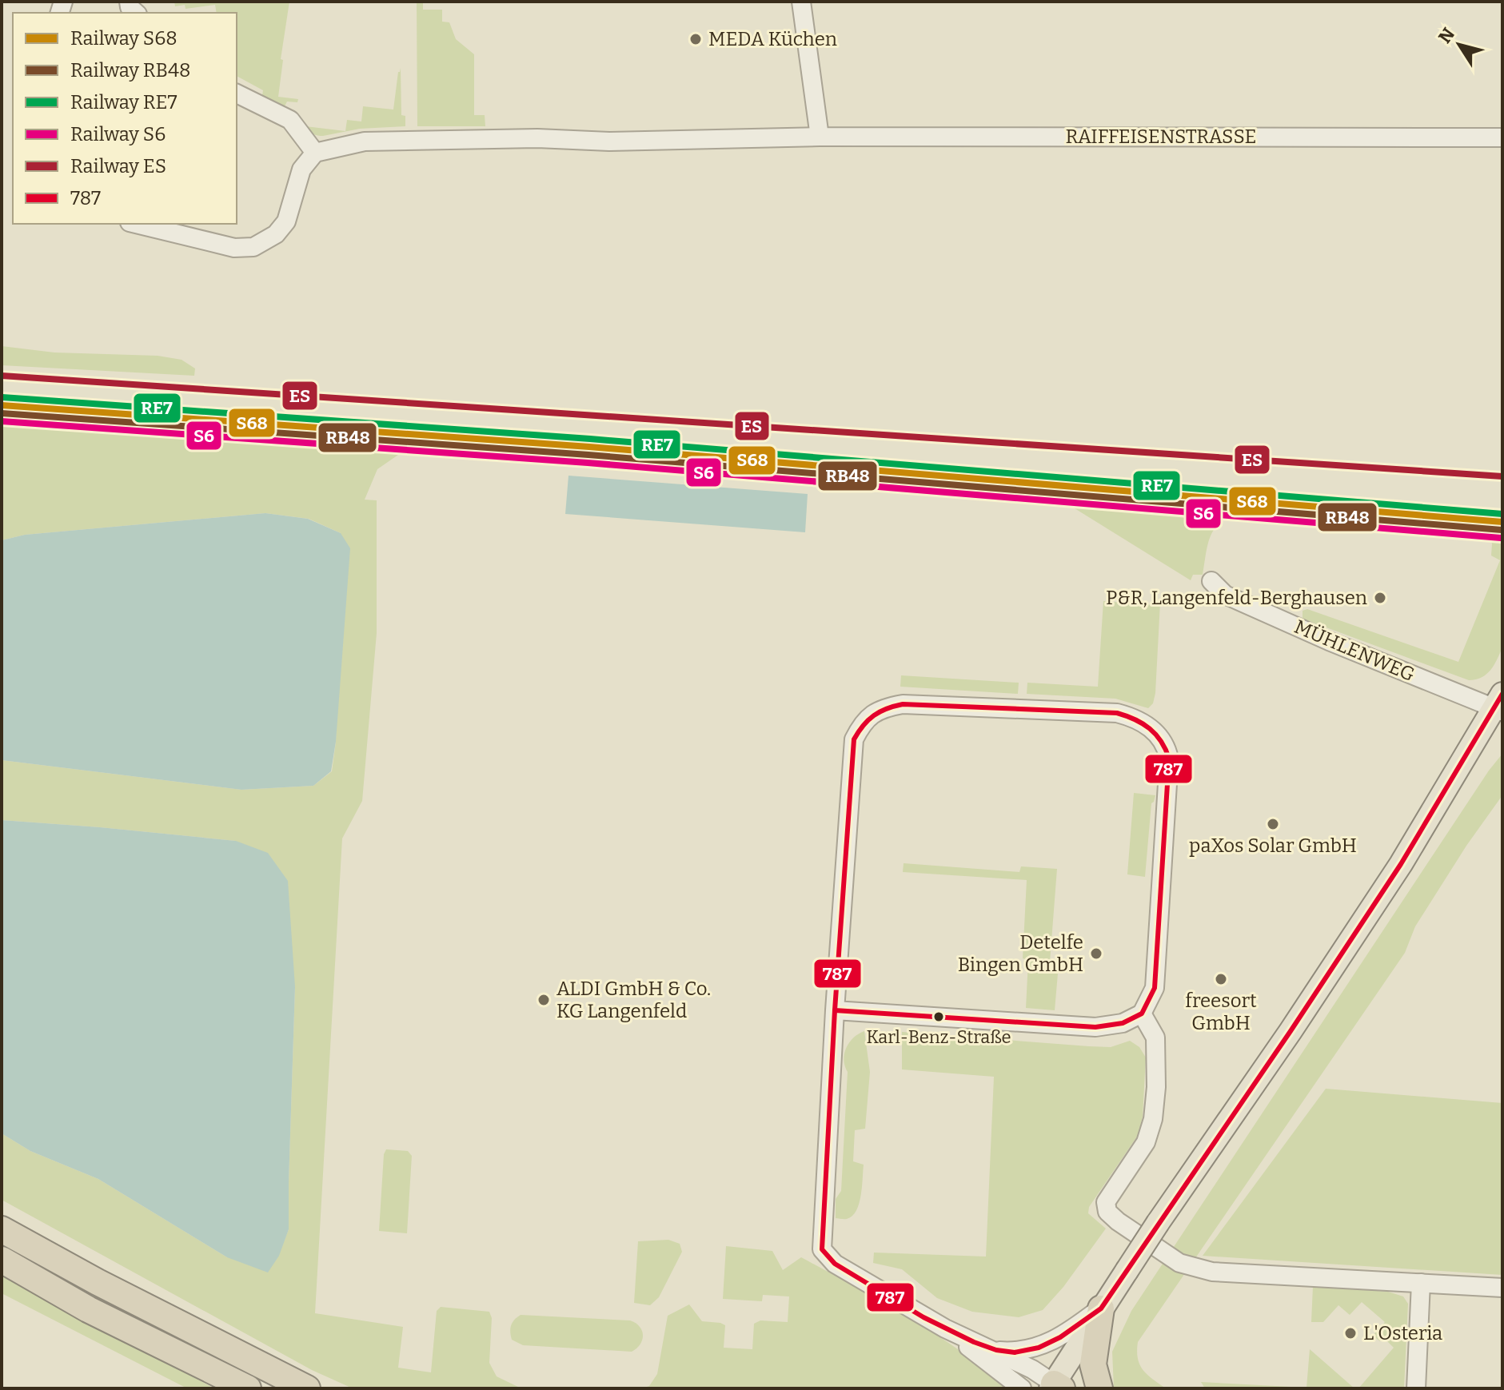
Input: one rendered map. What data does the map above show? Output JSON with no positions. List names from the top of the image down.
{
  "streets": {
    "street": ["RAIFFEISENSTRASSE", "MÜHLENWEG"]
  },
  "places": [
    "MEDA Küchen",
    "P&R, Langenfeld-Berghausen",
    "paXos Solar GmbH",
    "Detelfe Bingen GmbH",
    "freesort GmbH",
    "ALDI GmbH & Co. KG Langenfeld",
    "Karl-Benz-Straße",
    "L'Osteria"
  ],
  "lines": [
    "rail line ES",
    "rail line RE7",
    "rail line S68",
    "rail line RB48",
    "rail line S6",
    "transit line 787"
  ],
  "legend": [
    "Railway S68",
    "Railway RB48",
    "Railway RE7",
    "Railway S6",
    "Railway ES",
    "787"
  ],
  "north": "top left"
}
